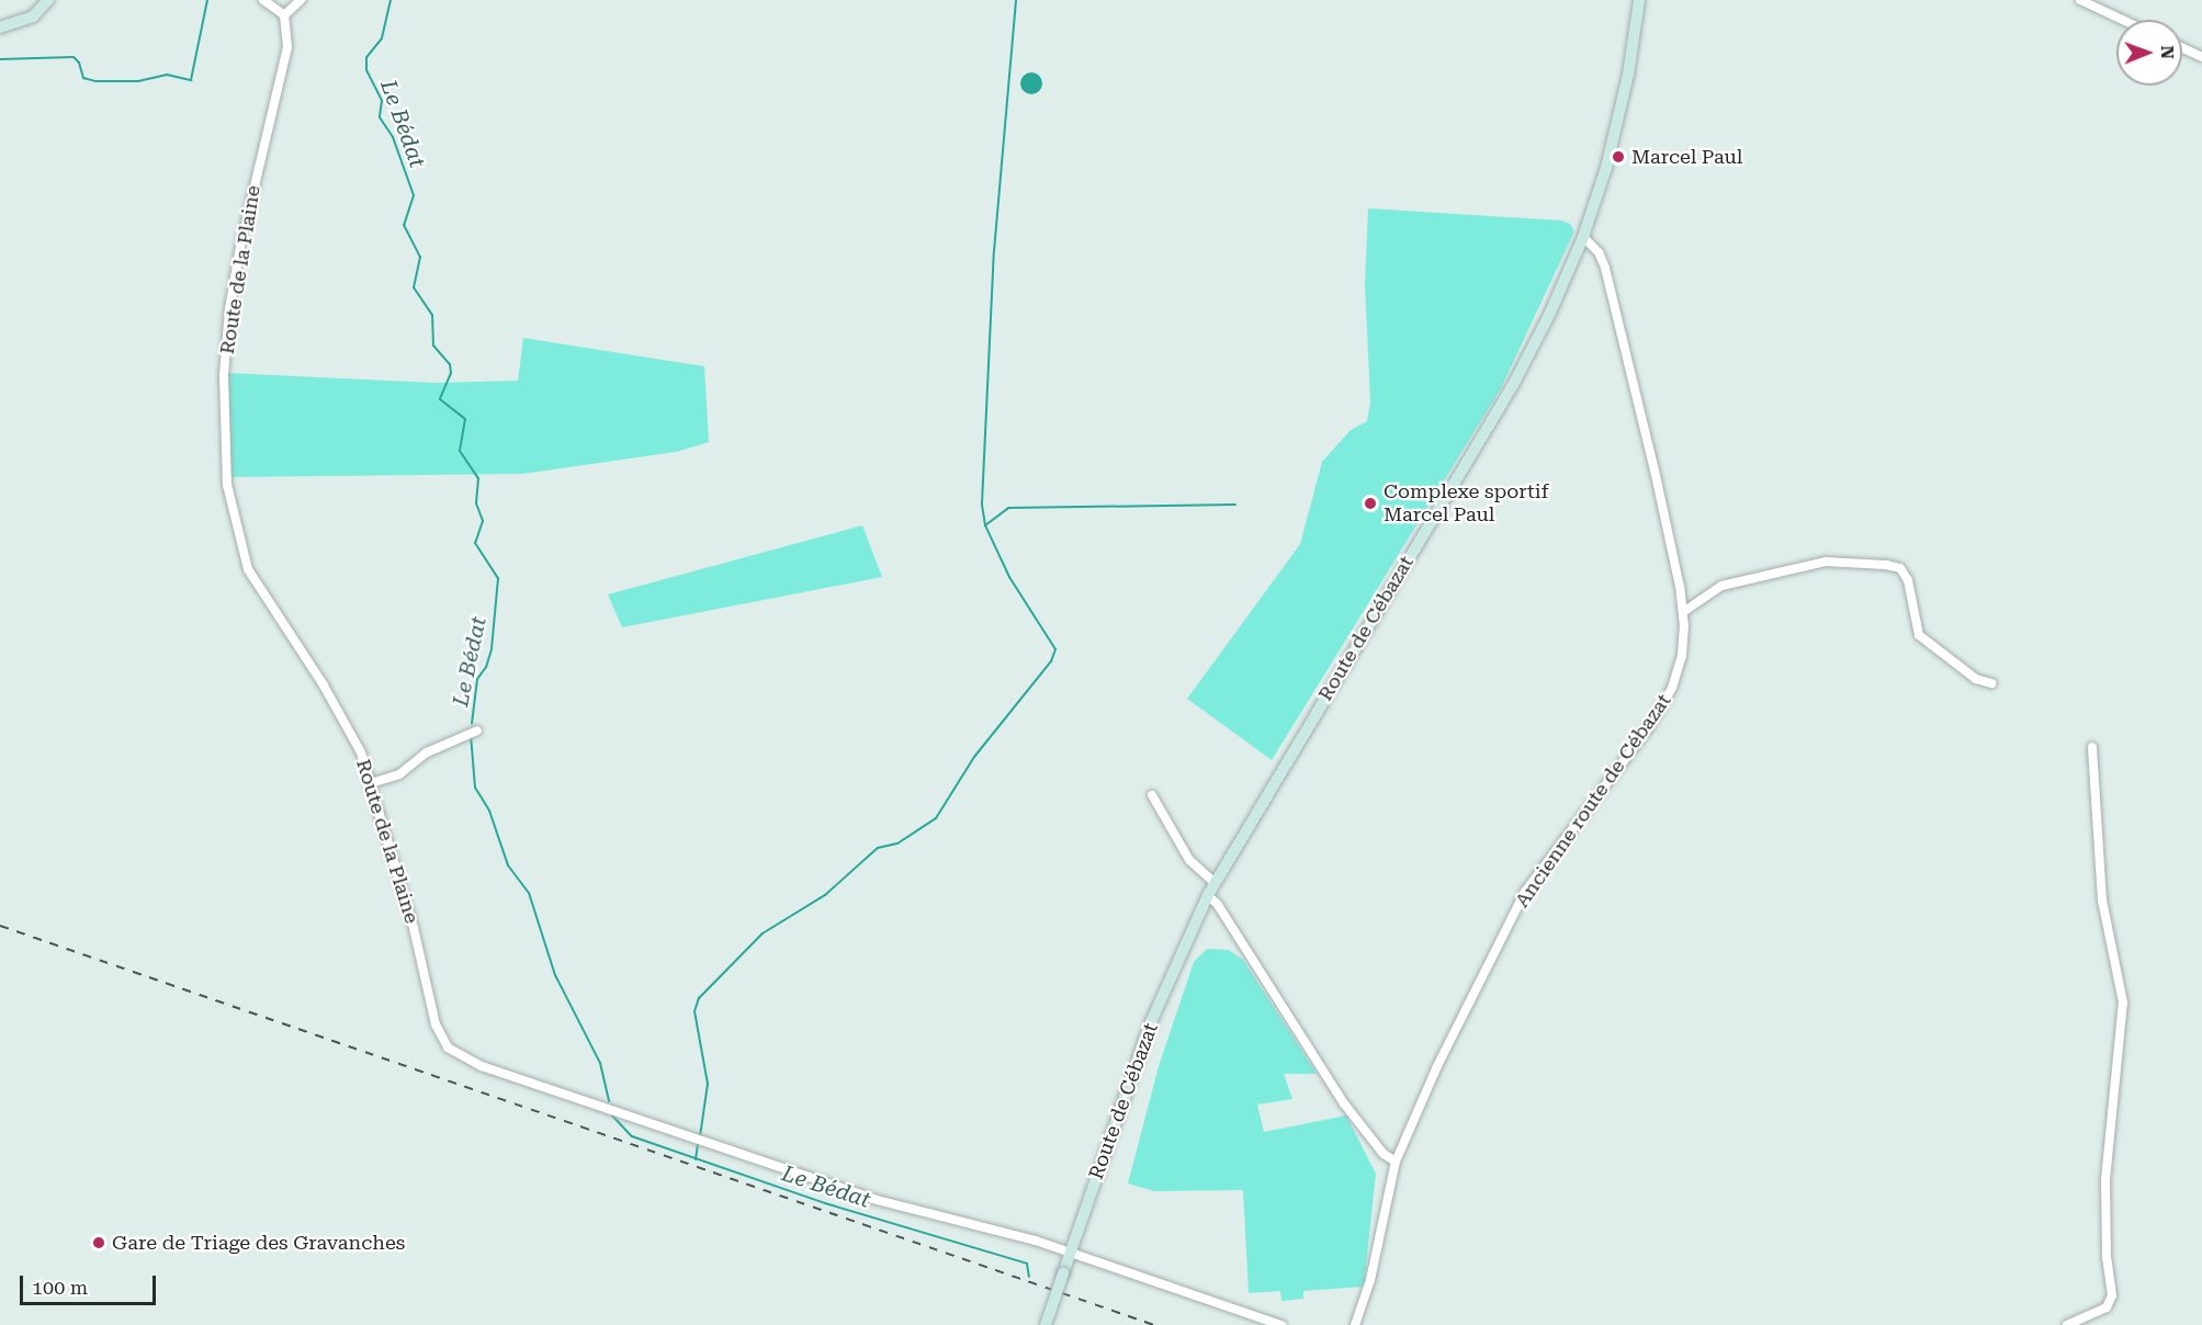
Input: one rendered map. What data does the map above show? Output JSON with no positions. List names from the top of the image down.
{
  "streets": {
    "main road": ["Route de Cébazat"],
    "street": ["Route de la Plaine", "Ancienne route de Cébazat"]
  },
  "crossings": [
    ["Route de la Plaine", "Route de Cébazat"],
    ["Route de Cébazat", "Ancienne route de Cébazat"]
  ],
  "water": ["Le Bédat"],
  "places": ["Marcel Paul", "Complexe sportif Marcel Paul", "Gare de Triage des Gravanches"],
  "scale_bar": "100 m",
  "north": "right"
}
